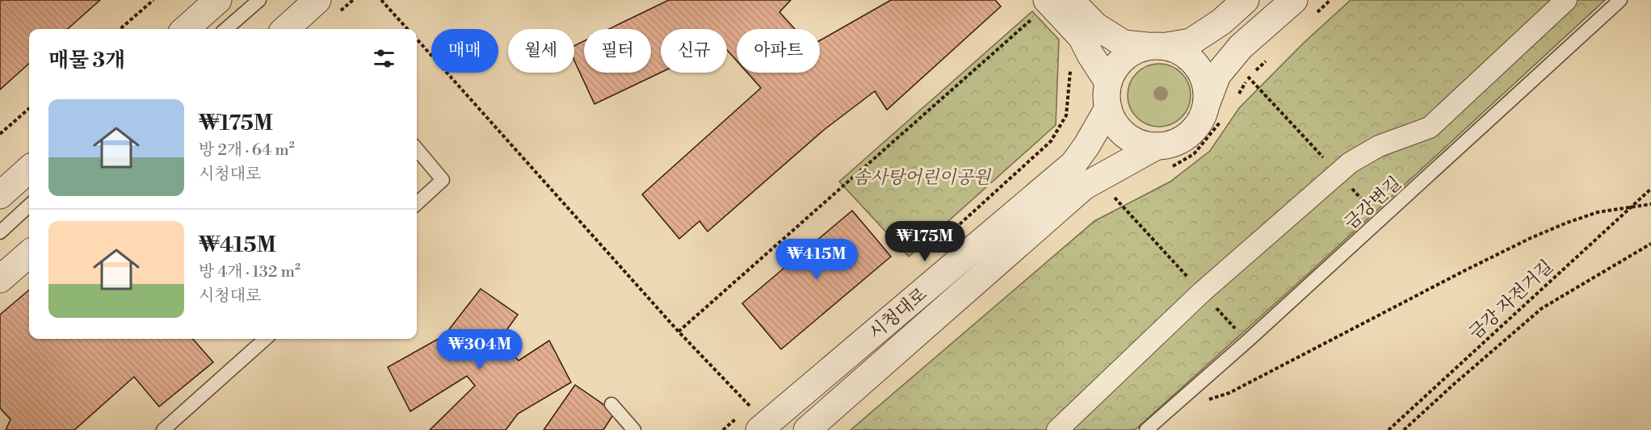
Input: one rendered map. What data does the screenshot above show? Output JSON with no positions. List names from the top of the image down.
{
  "streets": {
    "street": ["시청대로"],
    "lane": ["금강변길"],
    "path": ["금강 자전거길"]
  },
  "parks": ["솜사탕어린이공원"],
  "page": {
    "chip": [
      "매매",
      "월세",
      "필터",
      "신규",
      "아파트"
    ],
    "heading": "매물 3개",
    "list": [
      {
        "name": "₩175M",
        "note": "방 2개 · 64 m² · 시청대로"
      },
      {
        "name": "₩415M",
        "note": "방 4개 · 132 m² · 시청대로"
      }
    ],
    "price": ["₩175M", "₩415M", "₩304M"]
  }
}
